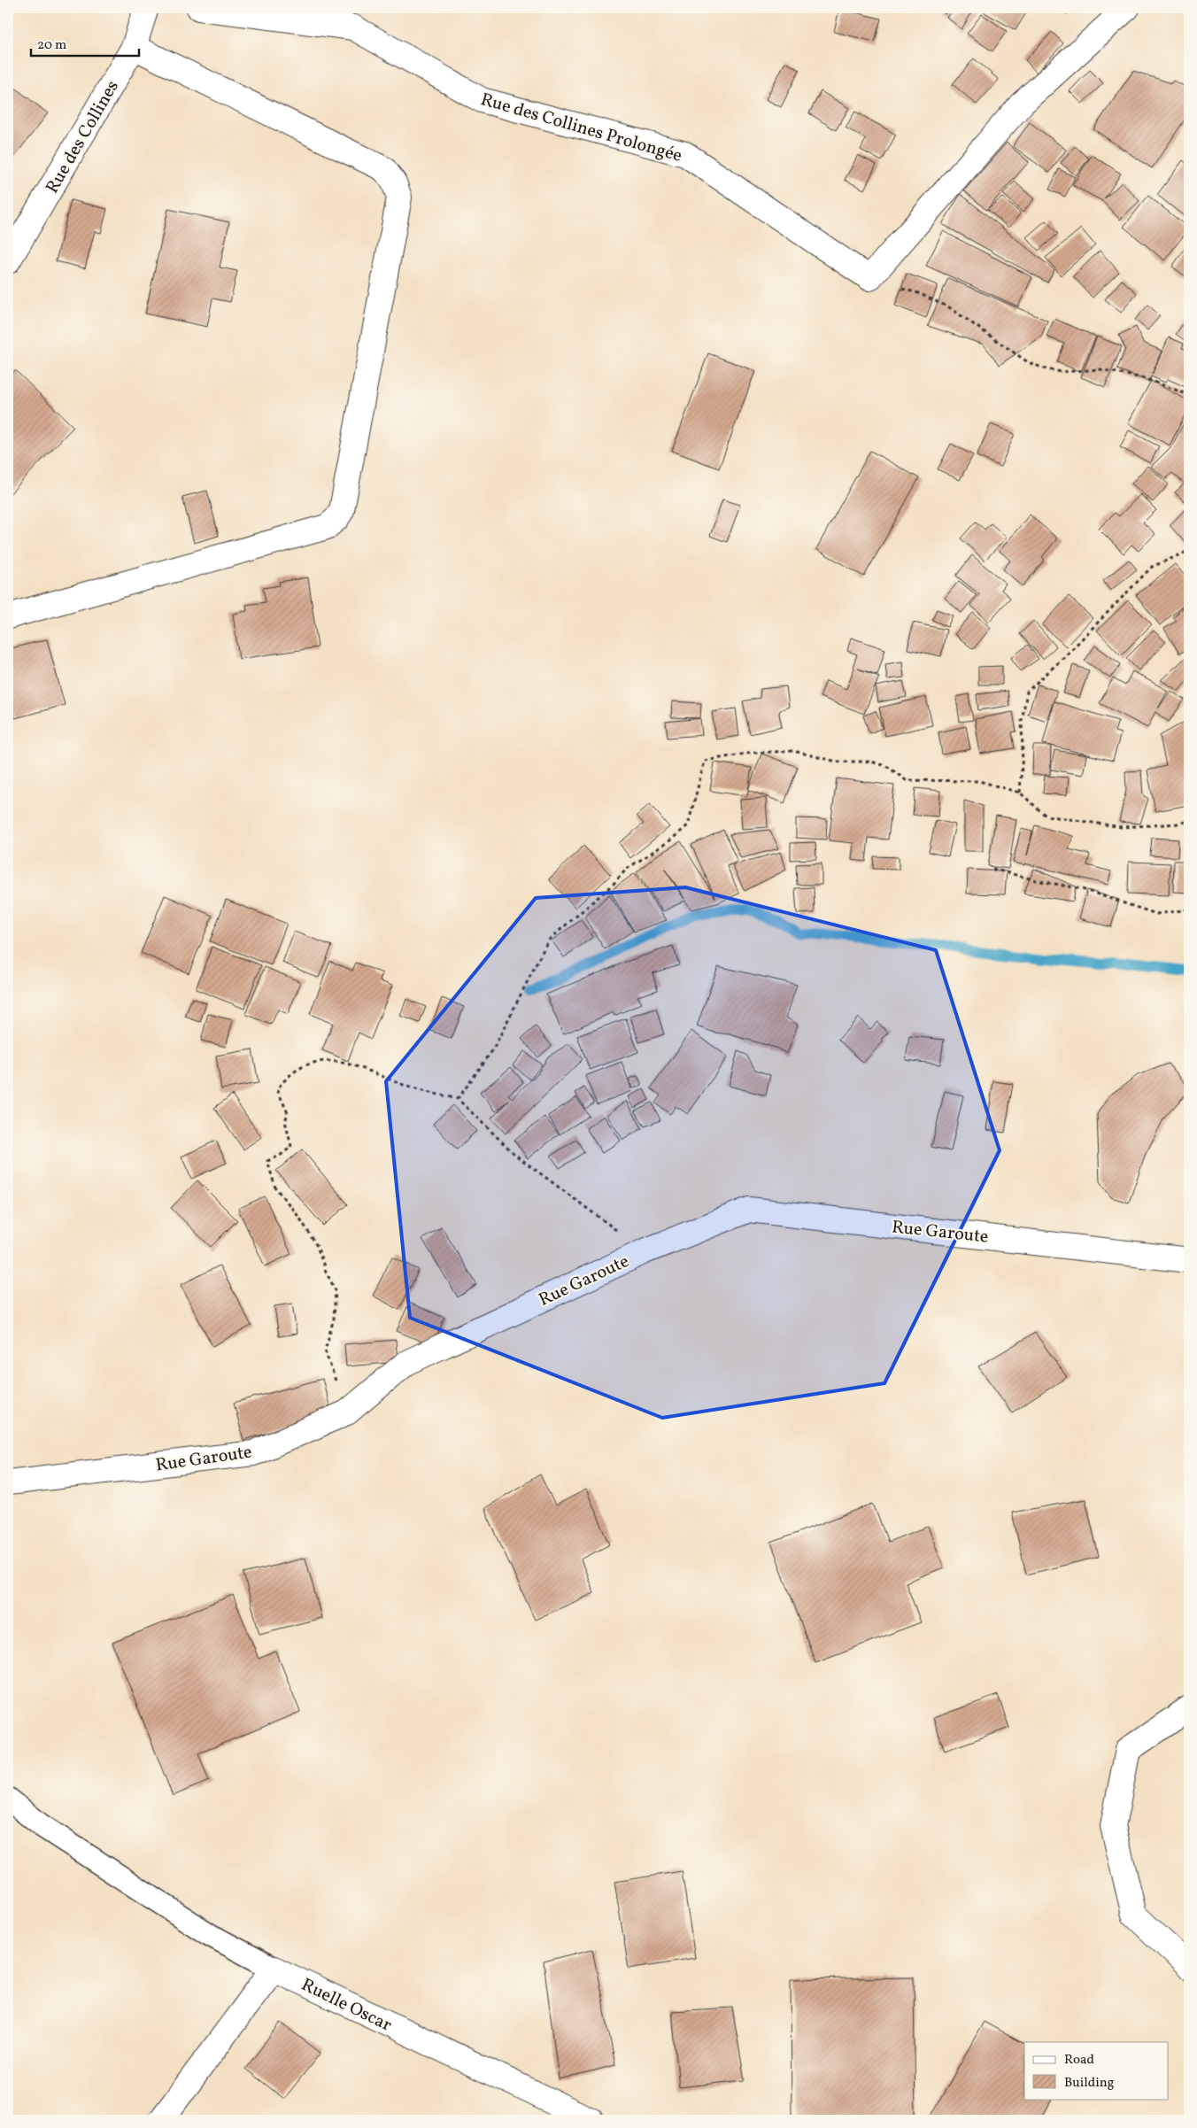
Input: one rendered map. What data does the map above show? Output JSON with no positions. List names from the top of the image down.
{
  "streets": {
    "street": [
      "Rue des Collines Prolongée",
      "Rue des Collines",
      "Rue Garoute",
      "Ruelle Oscar"
    ]
  },
  "legend": ["Road", "Building"],
  "scale_bar": "20 m"
}
